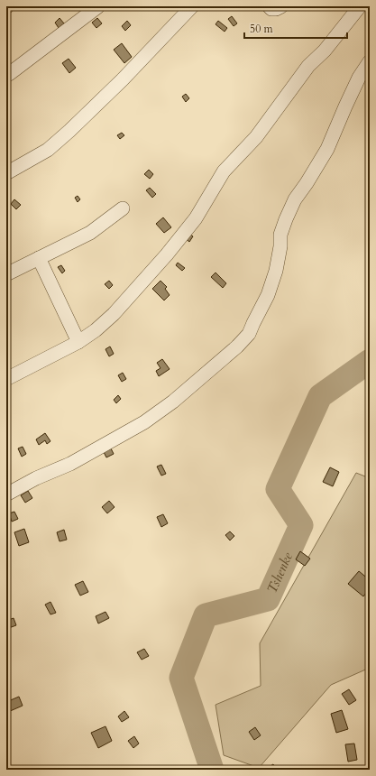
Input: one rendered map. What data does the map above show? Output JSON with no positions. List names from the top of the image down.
{
  "water": ["Tshenke"],
  "scale_bar": "50 m"
}
